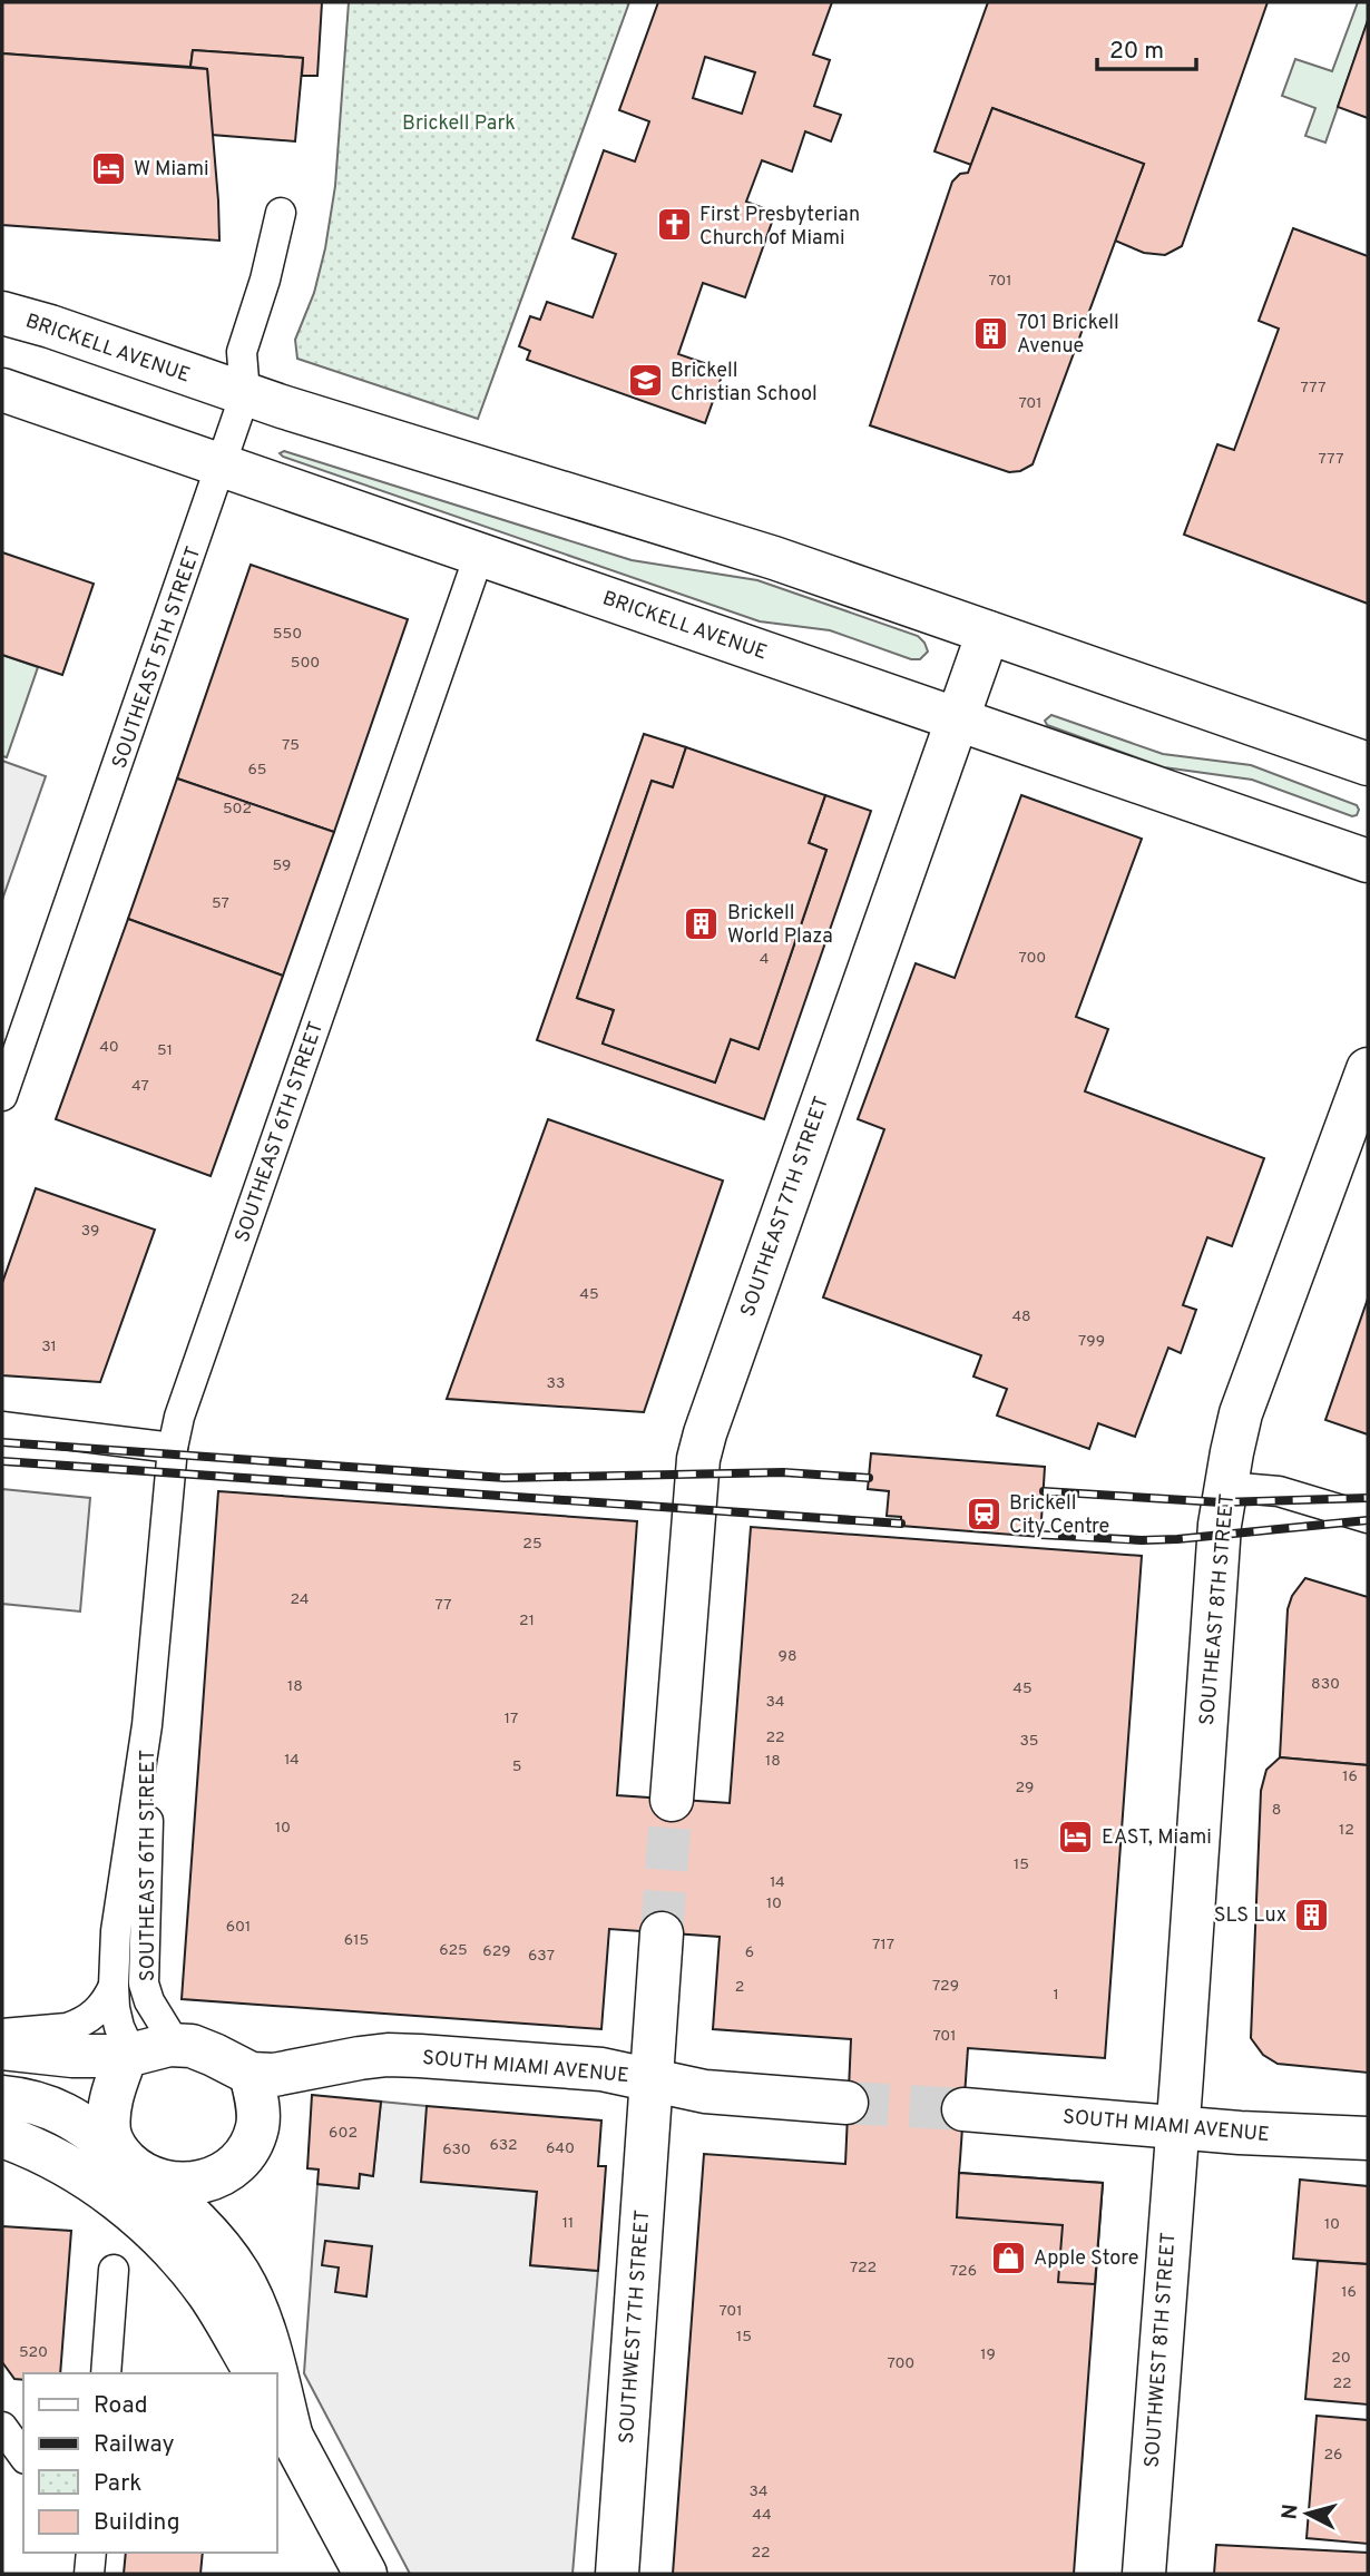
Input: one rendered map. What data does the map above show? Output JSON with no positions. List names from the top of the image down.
{
  "streets": {
    "main road": [
      "BRICKELL AVENUE",
      "SOUTHEAST 7TH STREET",
      "SOUTHEAST 8TH STREET",
      "SOUTH MIAMI AVENUE",
      "SOUTHWEST 7TH STREET",
      "SOUTHWEST 8TH STREET"
    ],
    "street": ["SOUTHEAST 5TH STREET", "SOUTHEAST 6TH STREET"]
  },
  "crossings": [
    ["BRICKELL AVENUE", "SOUTHEAST 5TH STREET"],
    ["BRICKELL AVENUE", "SOUTHEAST 6TH STREET"],
    ["BRICKELL AVENUE", "SOUTHEAST 7TH STREET"],
    ["SOUTHEAST 6TH STREET", "SOUTH MIAMI AVENUE"],
    ["SOUTHEAST 8TH STREET", "SOUTH MIAMI AVENUE"],
    ["SOUTHEAST 8TH STREET", "SOUTHWEST 8TH STREET"],
    ["SOUTH MIAMI AVENUE", "SOUTHWEST 7TH STREET"],
    ["SOUTH MIAMI AVENUE", "SOUTHWEST 8TH STREET"]
  ],
  "parks": ["Brickell Park"],
  "places": {
    "hotel": ["W Miami", "EAST, Miami"],
    "church": ["First Presbyterian Church of Miami"],
    "building": ["701 Brickell Avenue", "Brickell World Plaza", "SLS Lux"],
    "school or university": ["Brickell Christian School"],
    "station": ["Brickell City Centre"],
    "shop": ["Apple Store"]
  },
  "house_numbers": [
    "701",
    "777",
    "701",
    "777",
    "550",
    "500",
    "75",
    "65",
    "502",
    "59",
    "57",
    "700",
    "4",
    "40",
    "51",
    "47",
    "39",
    "45",
    "48",
    "799",
    "31",
    "33",
    "25",
    "24",
    "77",
    "21",
    "98",
    "830",
    "18",
    "45",
    "34",
    "17",
    "22",
    "35",
    "14",
    "18",
    "5",
    "16",
    "29",
    "8",
    "10",
    "12",
    "15",
    "14",
    "10",
    "601",
    "615",
    "717",
    "625",
    "629",
    "6",
    "637",
    "729",
    "2",
    "1",
    "701",
    "602",
    "632",
    "640",
    "630",
    "11",
    "10",
    "722",
    "726",
    "16",
    "701",
    "15",
    "520",
    "19",
    "20",
    "700",
    "22",
    "26",
    "34",
    "44",
    "22"
  ],
  "legend": [
    "Road",
    "Railway",
    "Park",
    "Building"
  ],
  "scale_bar": "20 m",
  "north": "left"
}
